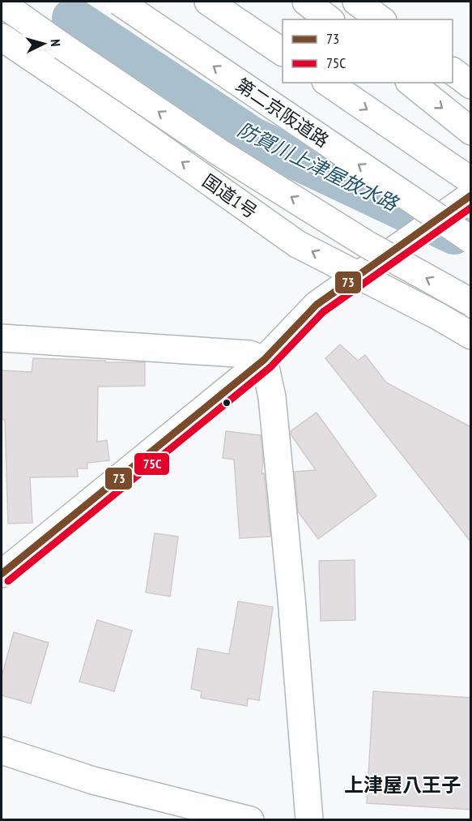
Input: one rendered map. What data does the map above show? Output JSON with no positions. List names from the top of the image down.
{
  "streets": {
    "main road": ["第二京阪道路", "国道1号"]
  },
  "districts": ["上津屋八王子"],
  "water": ["防賀川上津屋放水路"],
  "lines": ["transit line 73", "transit line 75C"],
  "legend": ["73", "75C"],
  "north": "right"
}
